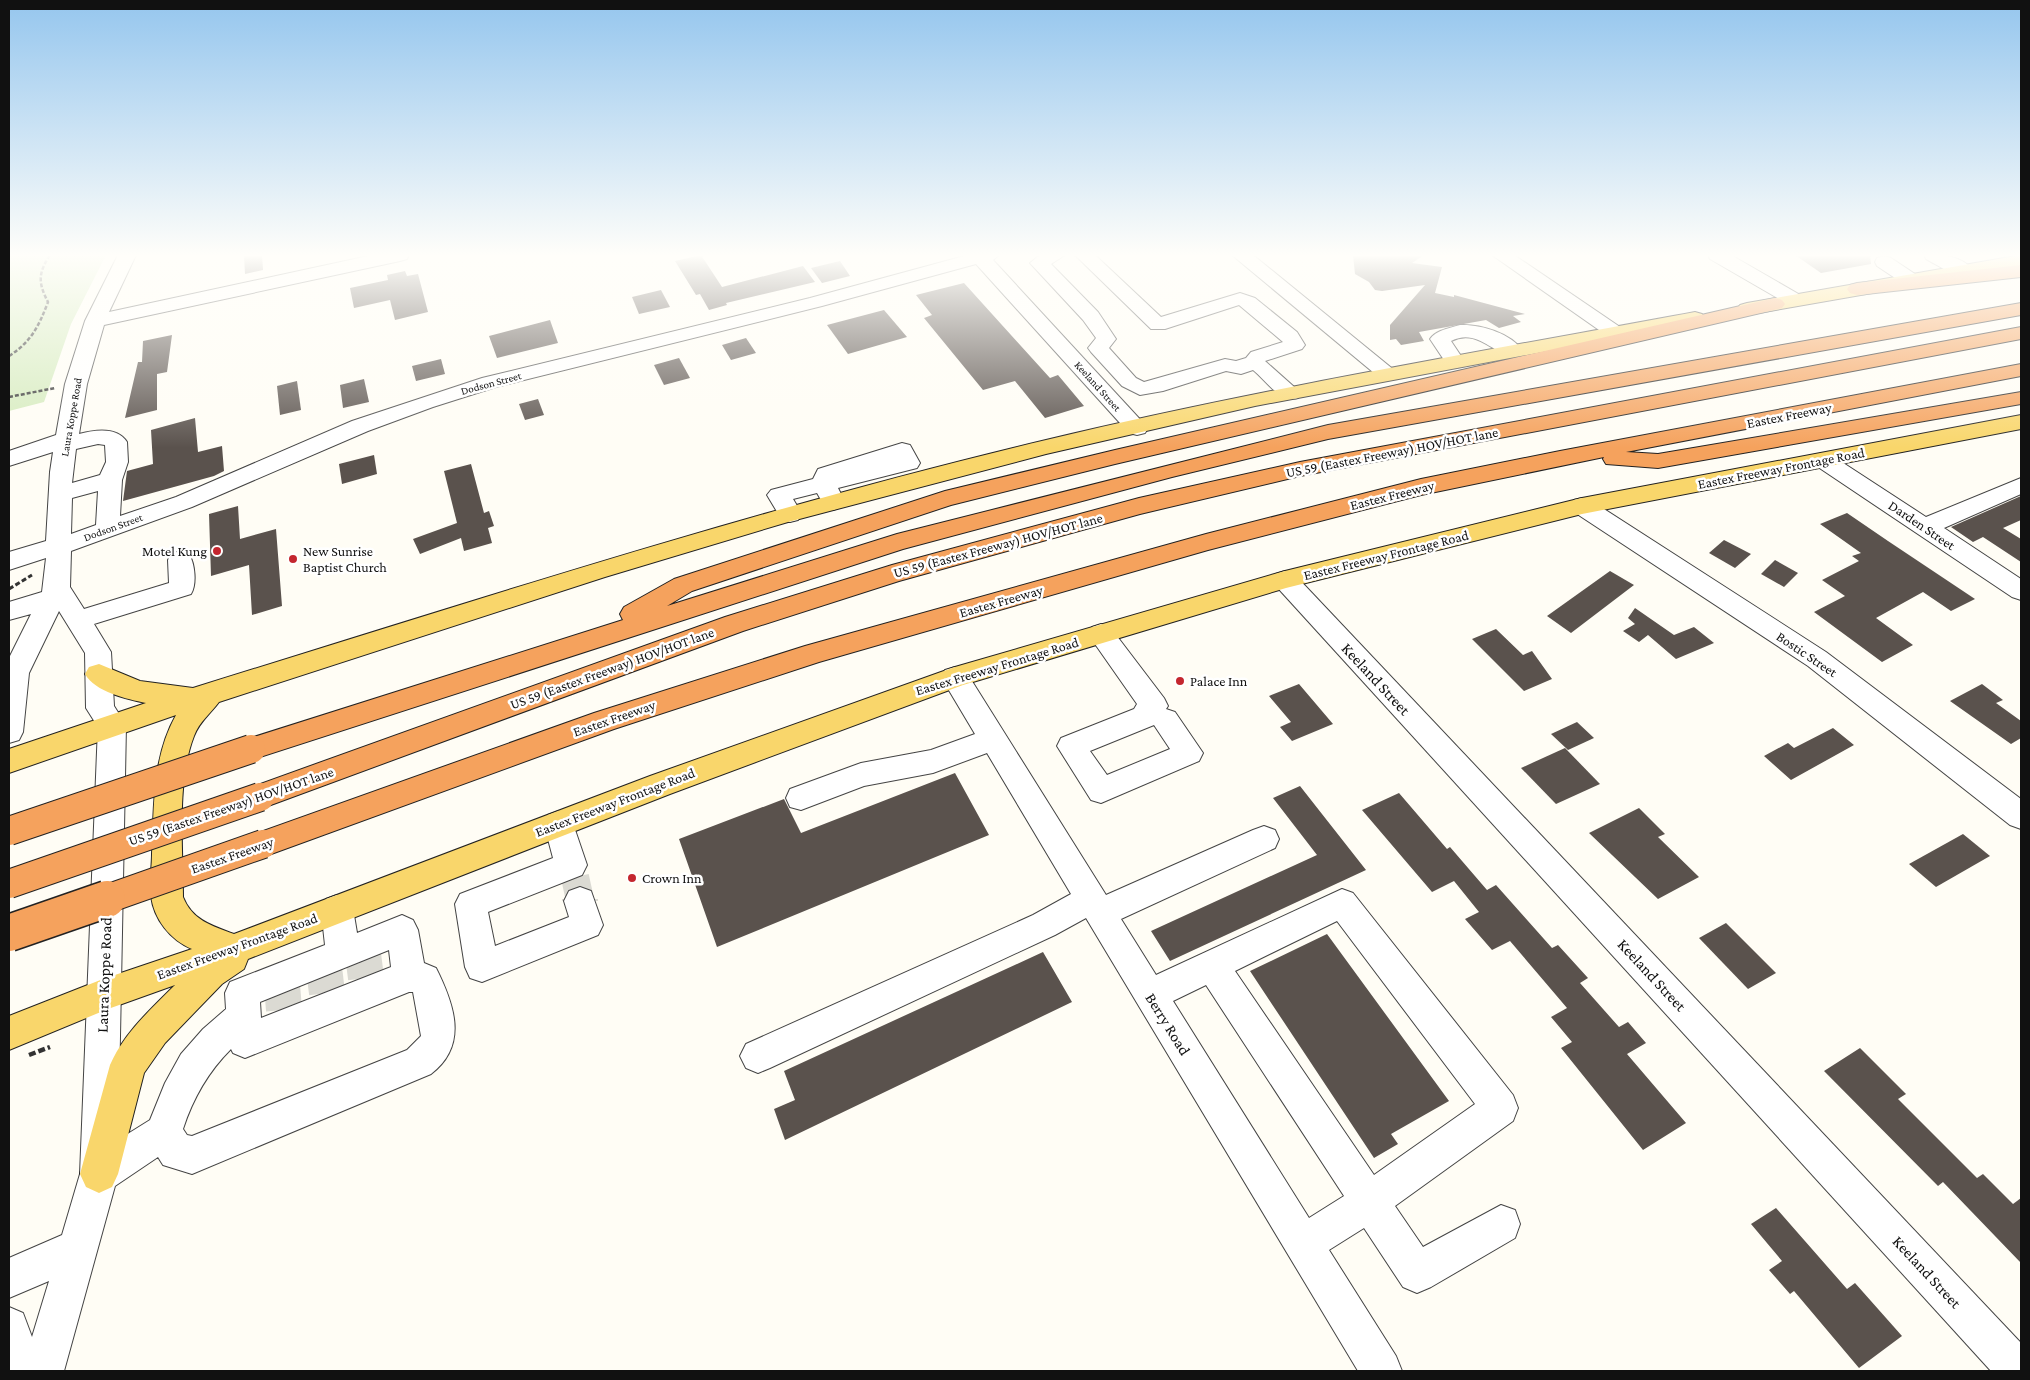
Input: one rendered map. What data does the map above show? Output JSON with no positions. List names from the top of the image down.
{
  "streets": {
    "highway": ["Eastex Freeway", "US 59 (Eastex Freeway) HOV/HOT lane"],
    "main road": ["Eastex Freeway Frontage Road"],
    "street": [
      "Dodson Street",
      "Keeland Street",
      "Laura Koppe Road",
      "Darden Street",
      "Bostic Street",
      "Berry Road"
    ]
  },
  "crossings": [
    ["Dodson Street", "Laura Koppe Road"],
    ["Keeland Street", "Eastex Freeway Frontage Road"],
    ["Laura Koppe Road", "Eastex Freeway Frontage Road"],
    ["Eastex Freeway Frontage Road", "Darden Street"],
    ["Eastex Freeway Frontage Road", "Bostic Street"],
    ["Eastex Freeway Frontage Road", "Berry Road"]
  ],
  "places": [
    "Motel Kung",
    "New Sunrise Baptist Church",
    "Palace Inn",
    "Crown Inn"
  ]
}
